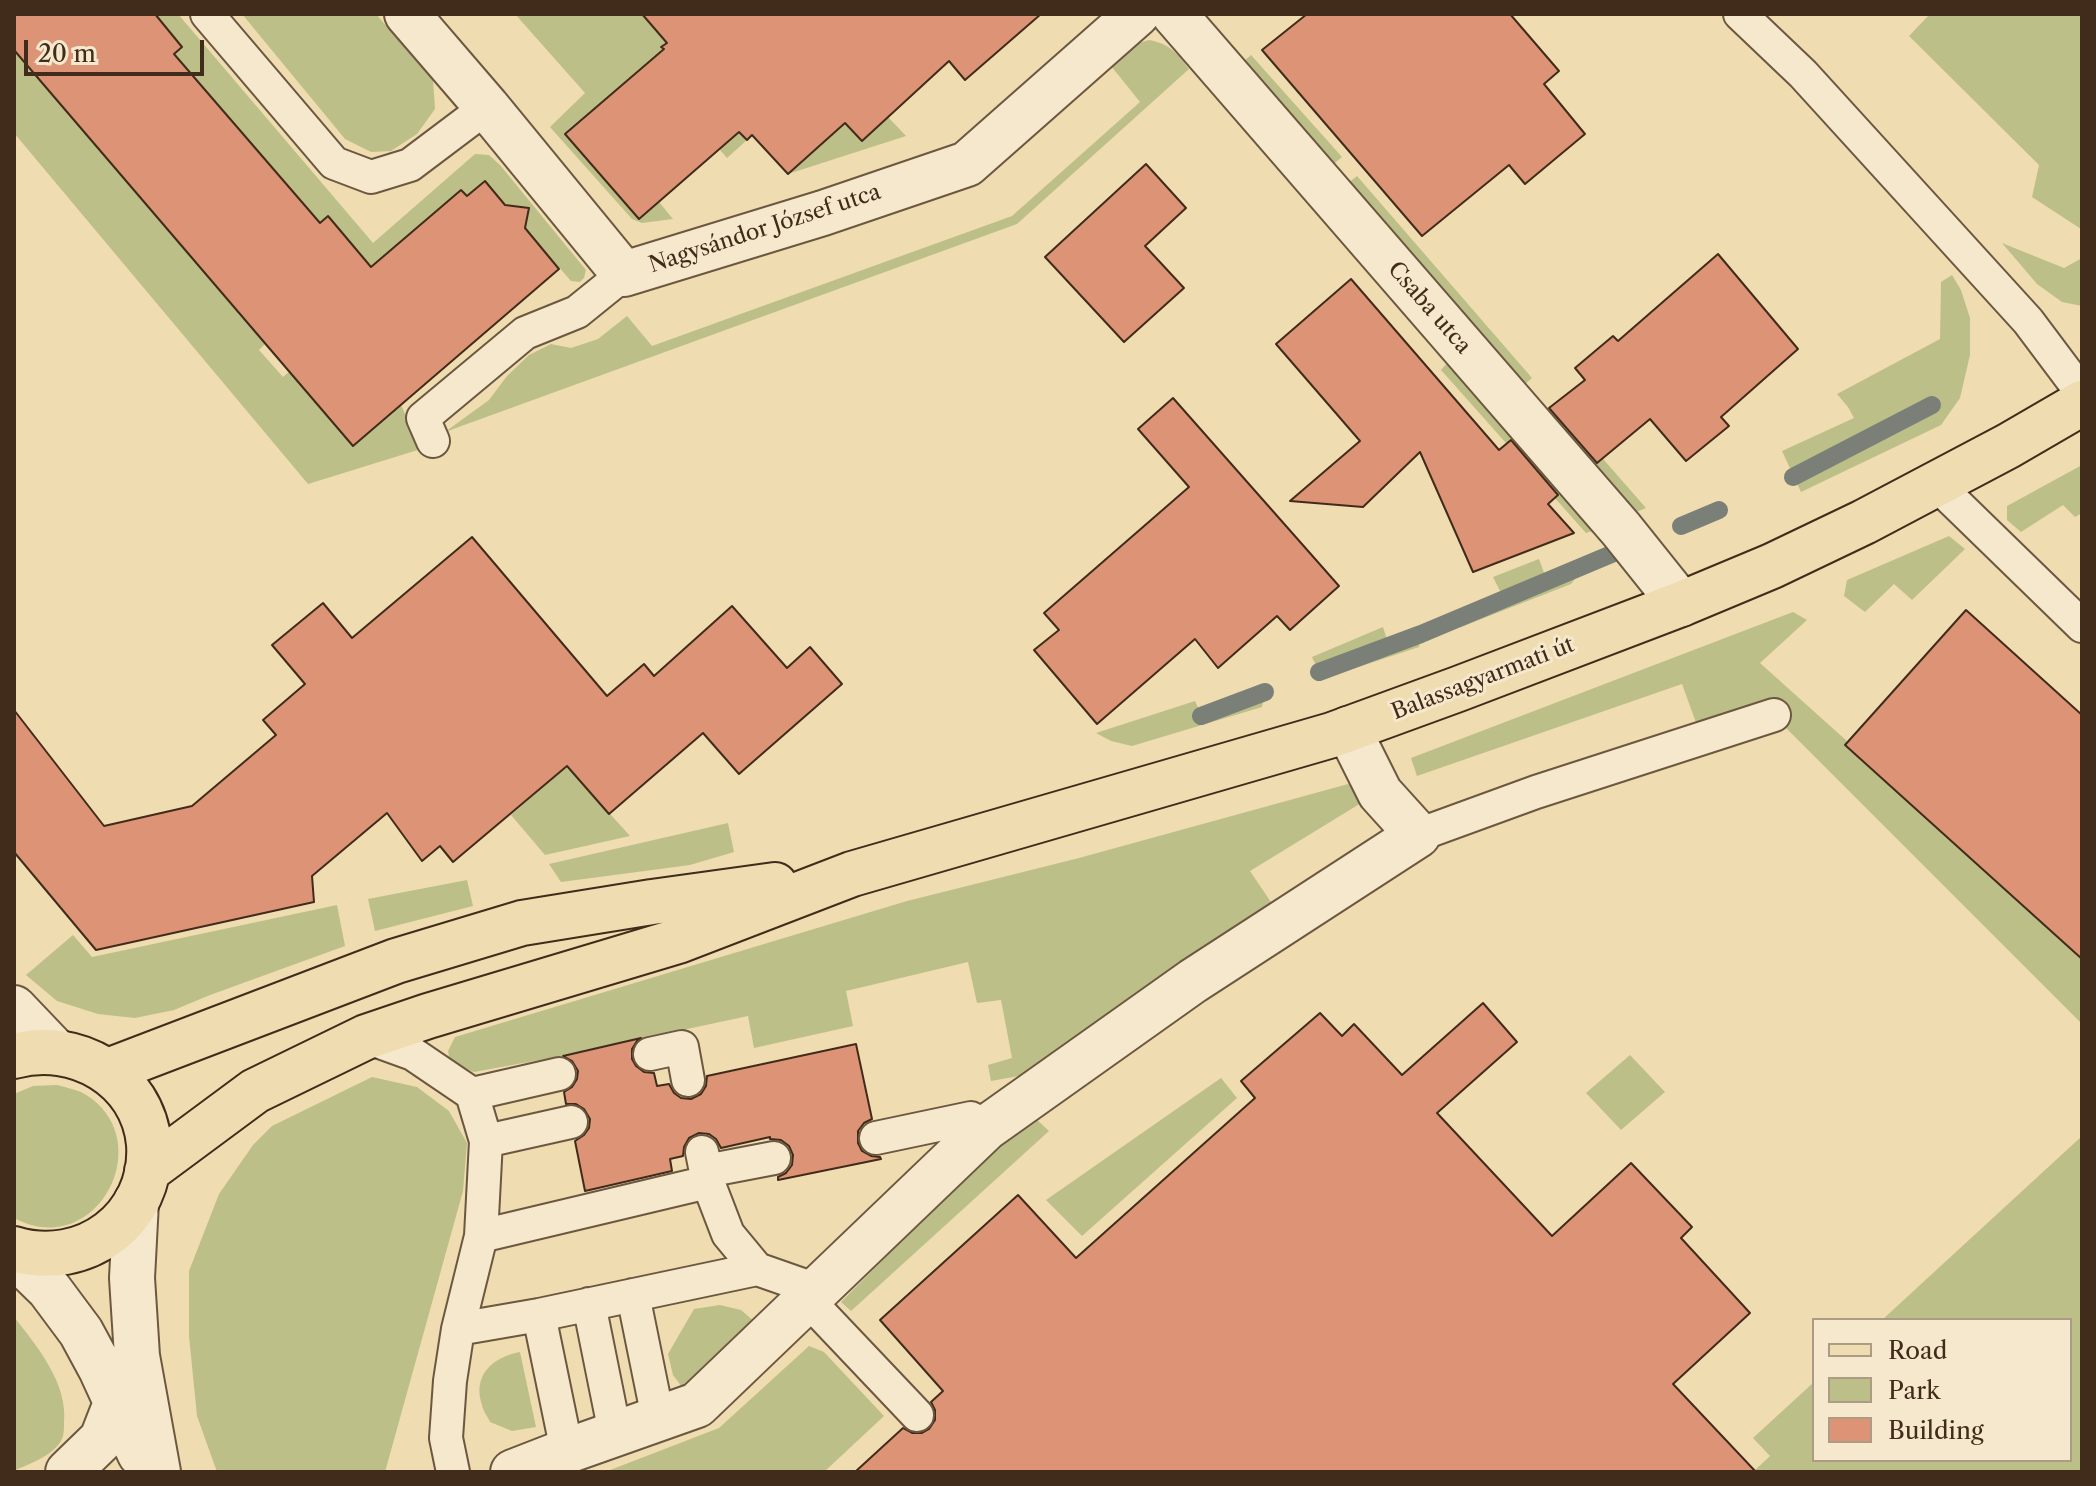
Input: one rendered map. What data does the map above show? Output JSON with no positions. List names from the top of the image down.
{
  "streets": {
    "main road": ["Balassagyarmati út"],
    "street": ["Nagysándor József utca", "Csaba utca"]
  },
  "crossings": [
    ["Csaba utca", "Balassagyarmati út"]
  ],
  "legend": ["Road", "Park", "Building"],
  "scale_bar": "20 m"
}
